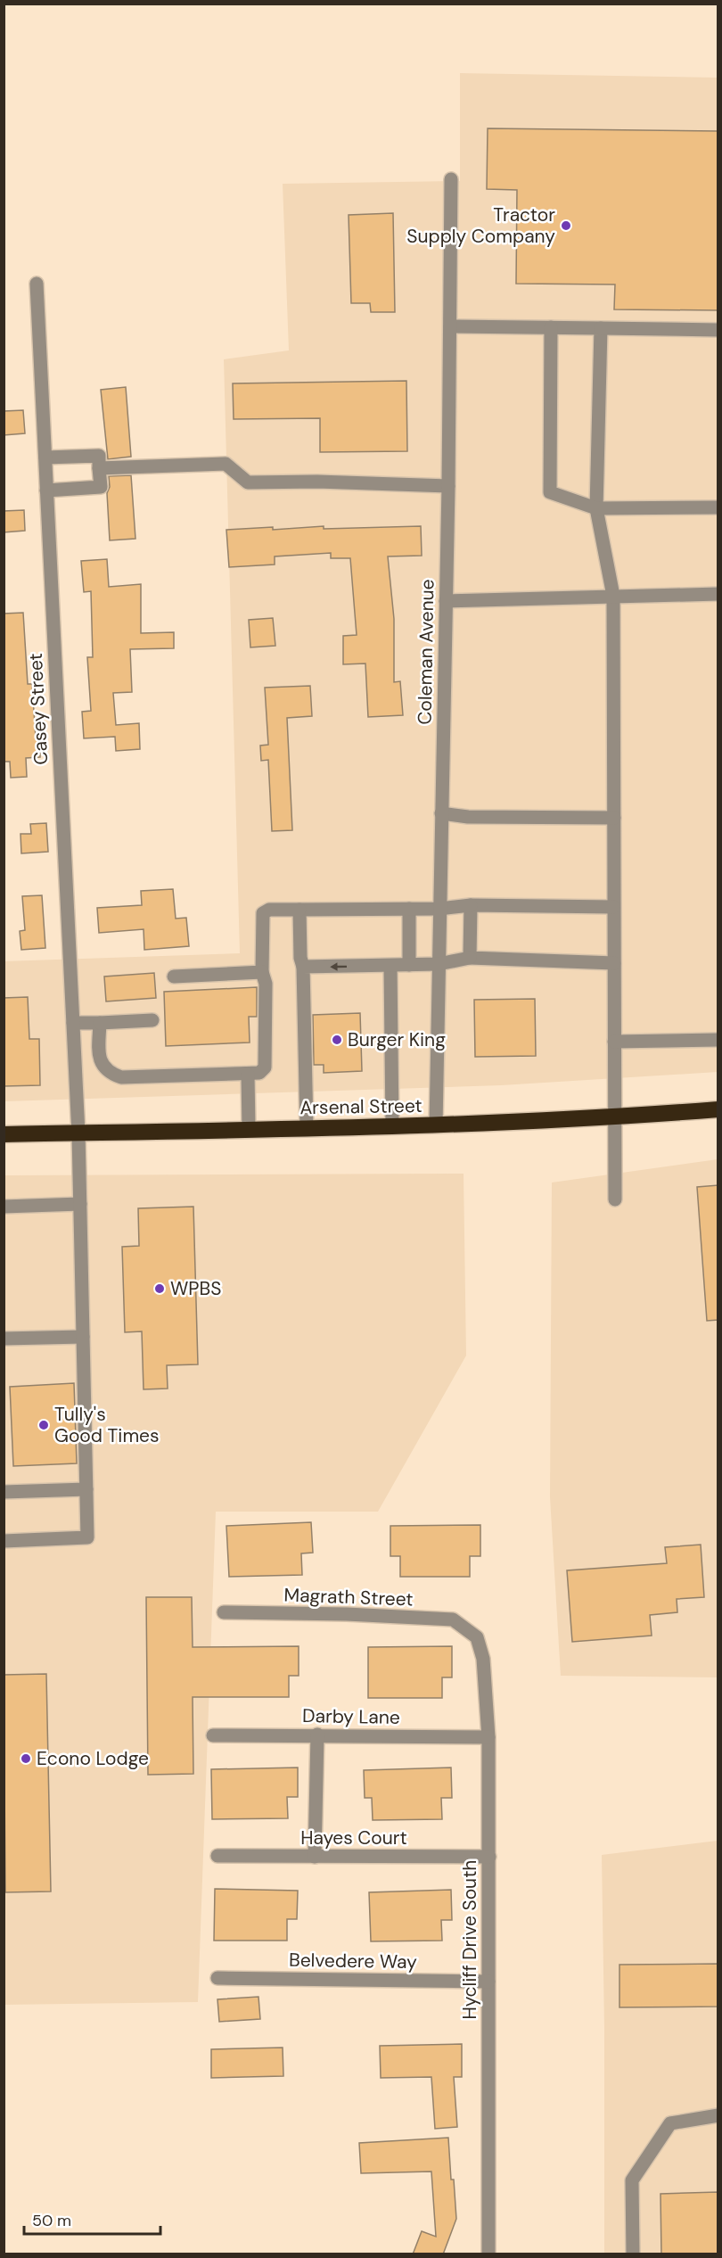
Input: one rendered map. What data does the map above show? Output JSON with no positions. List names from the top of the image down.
{
  "streets": {
    "highway": ["Arsenal Street"],
    "street": [
      "Coleman Avenue",
      "Casey Street",
      "Magrath Street",
      "Darby Lane",
      "Hayes Court",
      "Hycliff Drive South",
      "Belvedere Way"
    ]
  },
  "crossings": [
    ["Coleman Avenue", "Arsenal Street"],
    ["Casey Street", "Arsenal Street"],
    ["Magrath Street", "Hycliff Drive South"],
    ["Darby Lane", "Hycliff Drive South"],
    ["Hayes Court", "Hycliff Drive South"],
    ["Hycliff Drive South", "Belvedere Way"]
  ],
  "places": [
    "Tractor Supply Company",
    "Burger King",
    "WPBS",
    "Tully's Good Times",
    "Econo Lodge"
  ],
  "scale_bar": "50 m"
}
